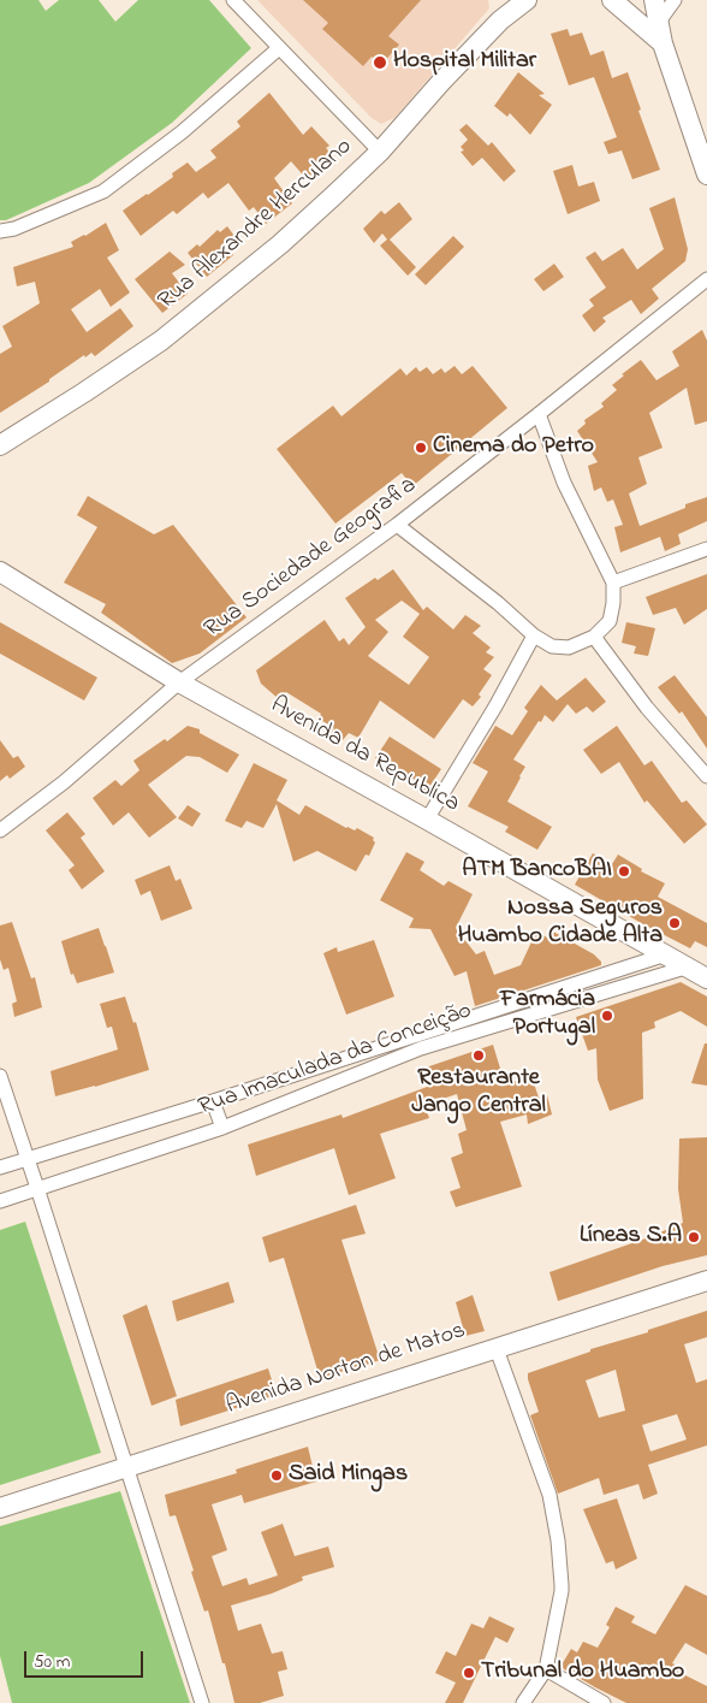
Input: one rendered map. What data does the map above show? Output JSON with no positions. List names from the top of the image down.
{
  "streets": {
    "main road": ["Rua Alexandre Herculano", "Avenida da Republica", "Avenida Norton de Matos"],
    "street": ["Rua Sociedade Geografia", "Rua Imaculada da Conceição"]
  },
  "crossings": [
    ["Rua Sociedade Geografia", "Avenida da Republica"],
    ["Avenida da Republica", "Rua Imaculada da Conceição"]
  ],
  "places": [
    "Hospital Militar",
    "Cinema do Petro",
    "ATM BancoBAI",
    "Nossa Seguros Huambo Cidade Alta",
    "Farmácia Portugal",
    "Restaurante Jango Central",
    "Líneas S.A",
    "Said Mingas",
    "Tribunal do Huambo"
  ],
  "scale_bar": "50 m"
}
